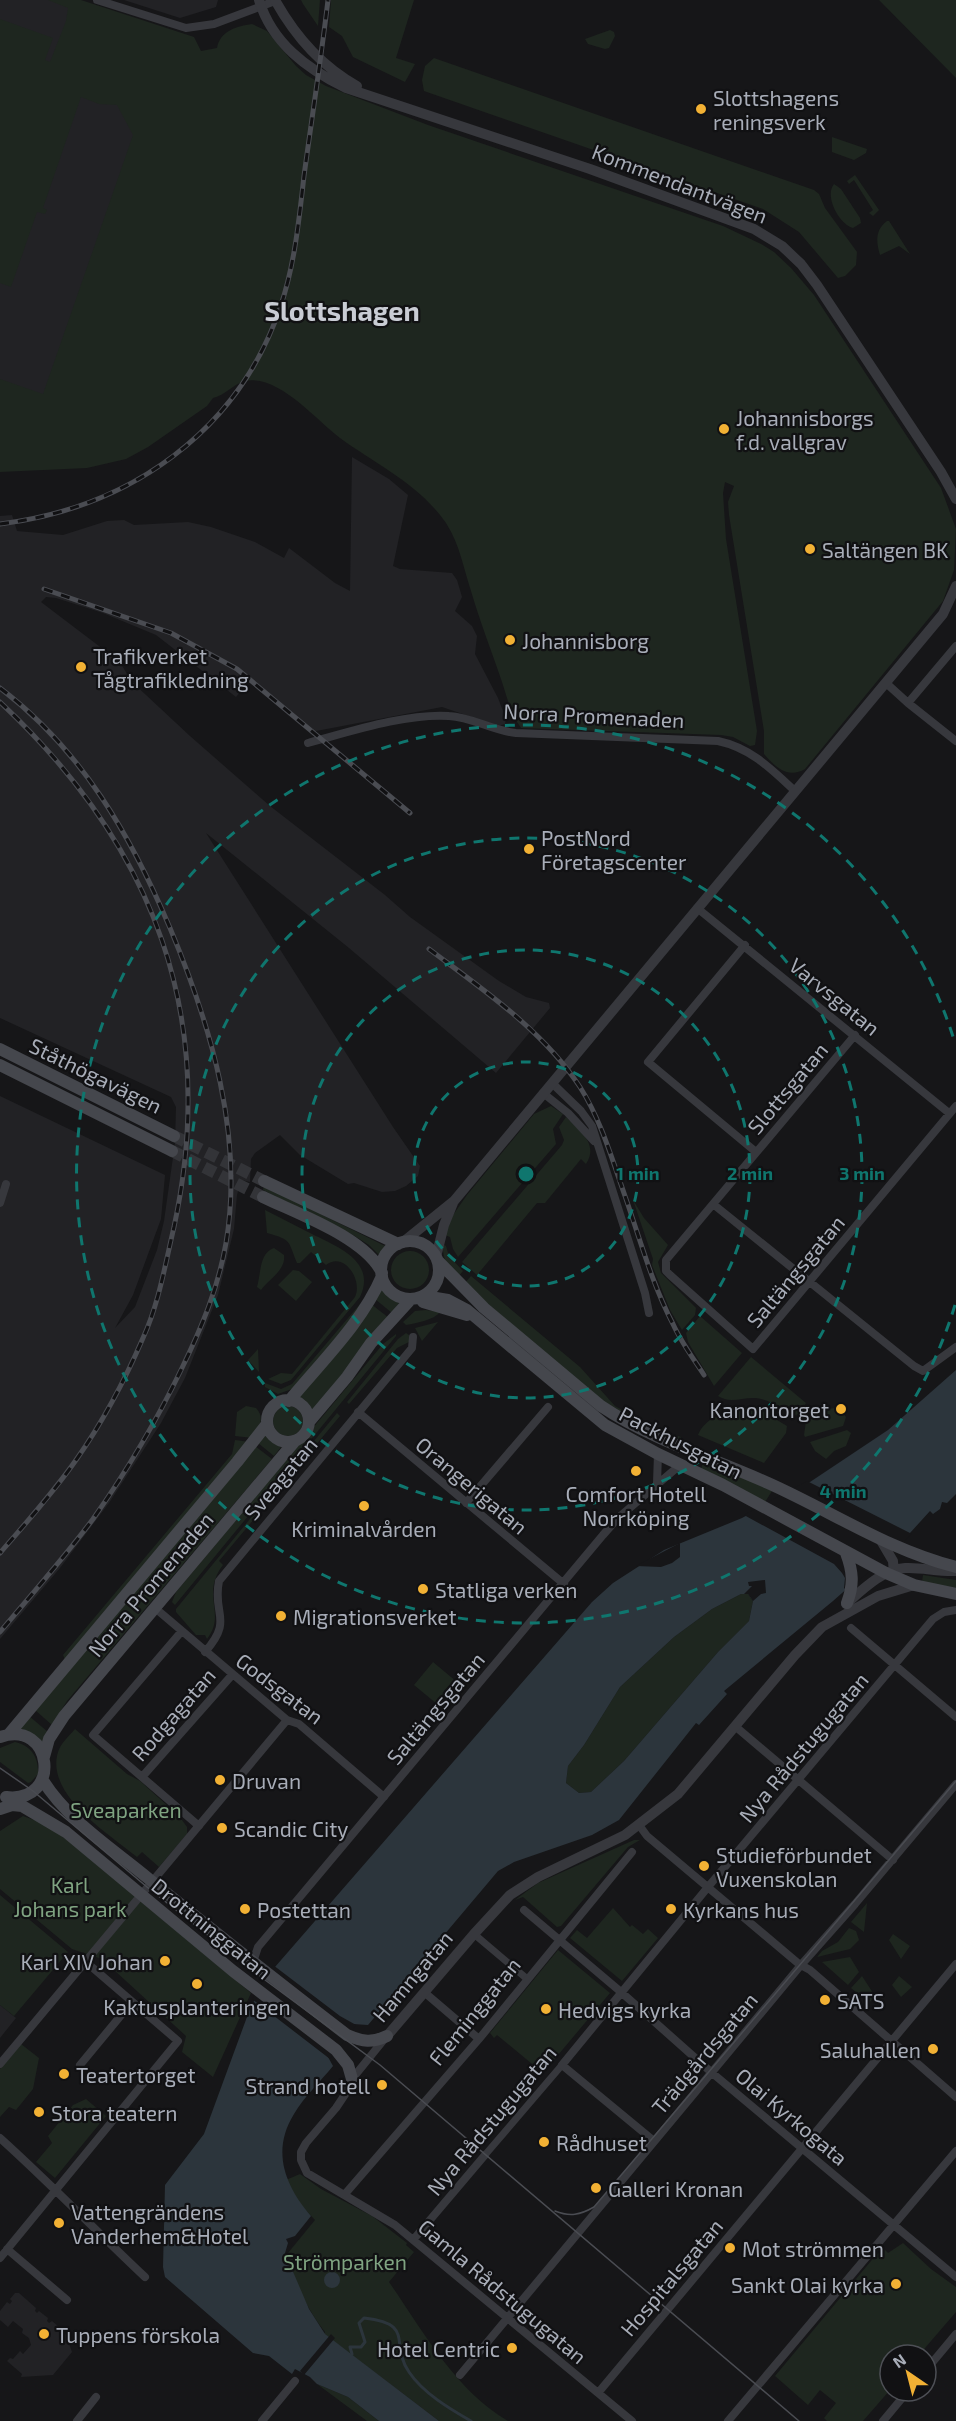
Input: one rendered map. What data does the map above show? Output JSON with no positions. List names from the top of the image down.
{
  "streets": {
    "main road": [
      "Norra Promenaden",
      "Ståthögavägen",
      "Packhusgatan",
      "Drottninggatan"
    ],
    "street": [
      "Kommendantvägen",
      "Varvsgatan",
      "Slottsgatan",
      "Saltängsgatan",
      "Sveagatan",
      "Orangerigatan",
      "Godsgatan",
      "Rodgagatan",
      "Nya Rådstugugatan",
      "Hamngatan",
      "Fleminggatan",
      "Trädgårdsgatan",
      "Olai Kyrkogata",
      "Hospitalsgatan",
      "Gamla Rådstugugatan"
    ]
  },
  "crossings": [
    ["Norra Promenaden", "Godsgatan"],
    ["Norra Promenaden", "Drottninggatan"],
    ["Varvsgatan", "Slottsgatan"],
    ["Varvsgatan", "Saltängsgatan"],
    ["Slottsgatan", "Saltängsgatan"],
    ["Saltängsgatan", "Packhusgatan"],
    ["Saltängsgatan", "Orangerigatan"],
    ["Saltängsgatan", "Godsgatan"],
    ["Saltängsgatan", "Drottninggatan"],
    ["Sveagatan", "Orangerigatan"],
    ["Sveagatan", "Godsgatan"],
    ["Godsgatan", "Rodgagatan"],
    ["Nya Rådstugugatan", "Olai Kyrkogata"],
    ["Nya Rådstugugatan", "Gamla Rådstugugatan"],
    ["Drottninggatan", "Hamngatan"],
    ["Hamngatan", "Fleminggatan"],
    ["Hamngatan", "Gamla Rådstugugatan"],
    ["Fleminggatan", "Olai Kyrkogata"],
    ["Fleminggatan", "Gamla Rådstugugatan"],
    ["Trädgårdsgatan", "Olai Kyrkogata"],
    ["Trädgårdsgatan", "Gamla Rådstugugatan"],
    ["Olai Kyrkogata", "Hospitalsgatan"],
    ["Hospitalsgatan", "Gamla Rådstugugatan"]
  ],
  "districts": ["Slottshagen"],
  "parks": ["Sveaparken", "Karl Johans park", "Strömparken"],
  "places": [
    "Slottshagens reningsverk",
    "Johannisborgs f.d. vallgrav",
    "Saltängen BK",
    "Johannisborg",
    "Trafikverket Tågtrafikledning",
    "PostNord Företagscenter",
    "Kanontorget",
    "Comfort Hotell Norrköping",
    "Kriminalvården",
    "Statliga verken",
    "Migrationsverket",
    "Druvan",
    "Scandic City",
    "Studieförbundet Vuxenskolan",
    "Postettan",
    "Kyrkans hus",
    "Karl XIV Johan",
    "Kaktusplanteringen",
    "SATS",
    "Hedvigs kyrka",
    "Saluhallen",
    "Teatertorget",
    "Strand hotell",
    "Stora teatern",
    "Rådhuset",
    "Galleri Kronan",
    "Vattengrändens Vanderhem&Hotel",
    "Mot strömmen",
    "Sankt Olai kyrka",
    "Tuppens förskola",
    "Hotel Centric"
  ],
  "north": "top left",
  "rings": [
    "1 min",
    "2 min",
    "3 min",
    "4 min"
  ]
}
